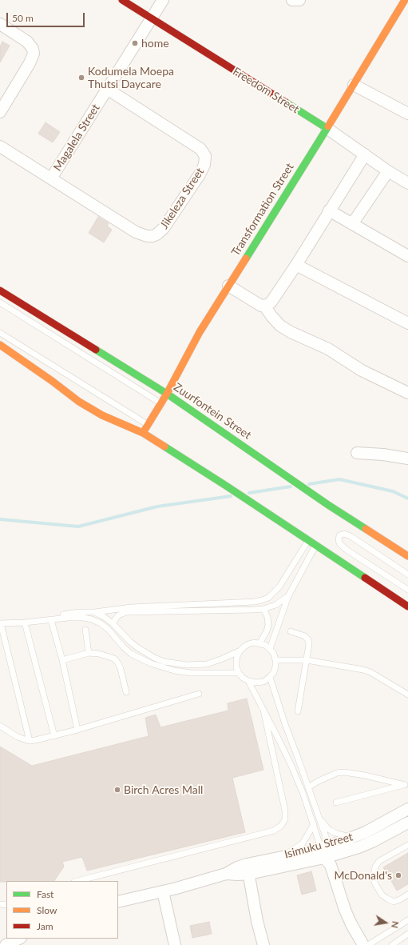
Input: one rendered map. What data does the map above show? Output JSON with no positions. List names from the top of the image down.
{
  "streets": {
    "main road": ["Freedom Street", "Transformation Street", "Zuurfontein Street"],
    "street": ["Magalela Street", "Jikeleza Street", "Isimuku Street"]
  },
  "crossings": [
    ["Freedom Street", "Magalela Street"],
    ["Freedom Street", "Transformation Street"],
    ["Magalela Street", "Jikeleza Street"],
    ["Transformation Street", "Zuurfontein Street"]
  ],
  "places": [
    "home",
    "Kodumela Moepa Thutsi Daycare",
    "Birch Acres Mall",
    "McDonald's"
  ],
  "legend": ["Fast", "Slow", "Jam"],
  "scale_bar": "50 m",
  "north": "right"
}
